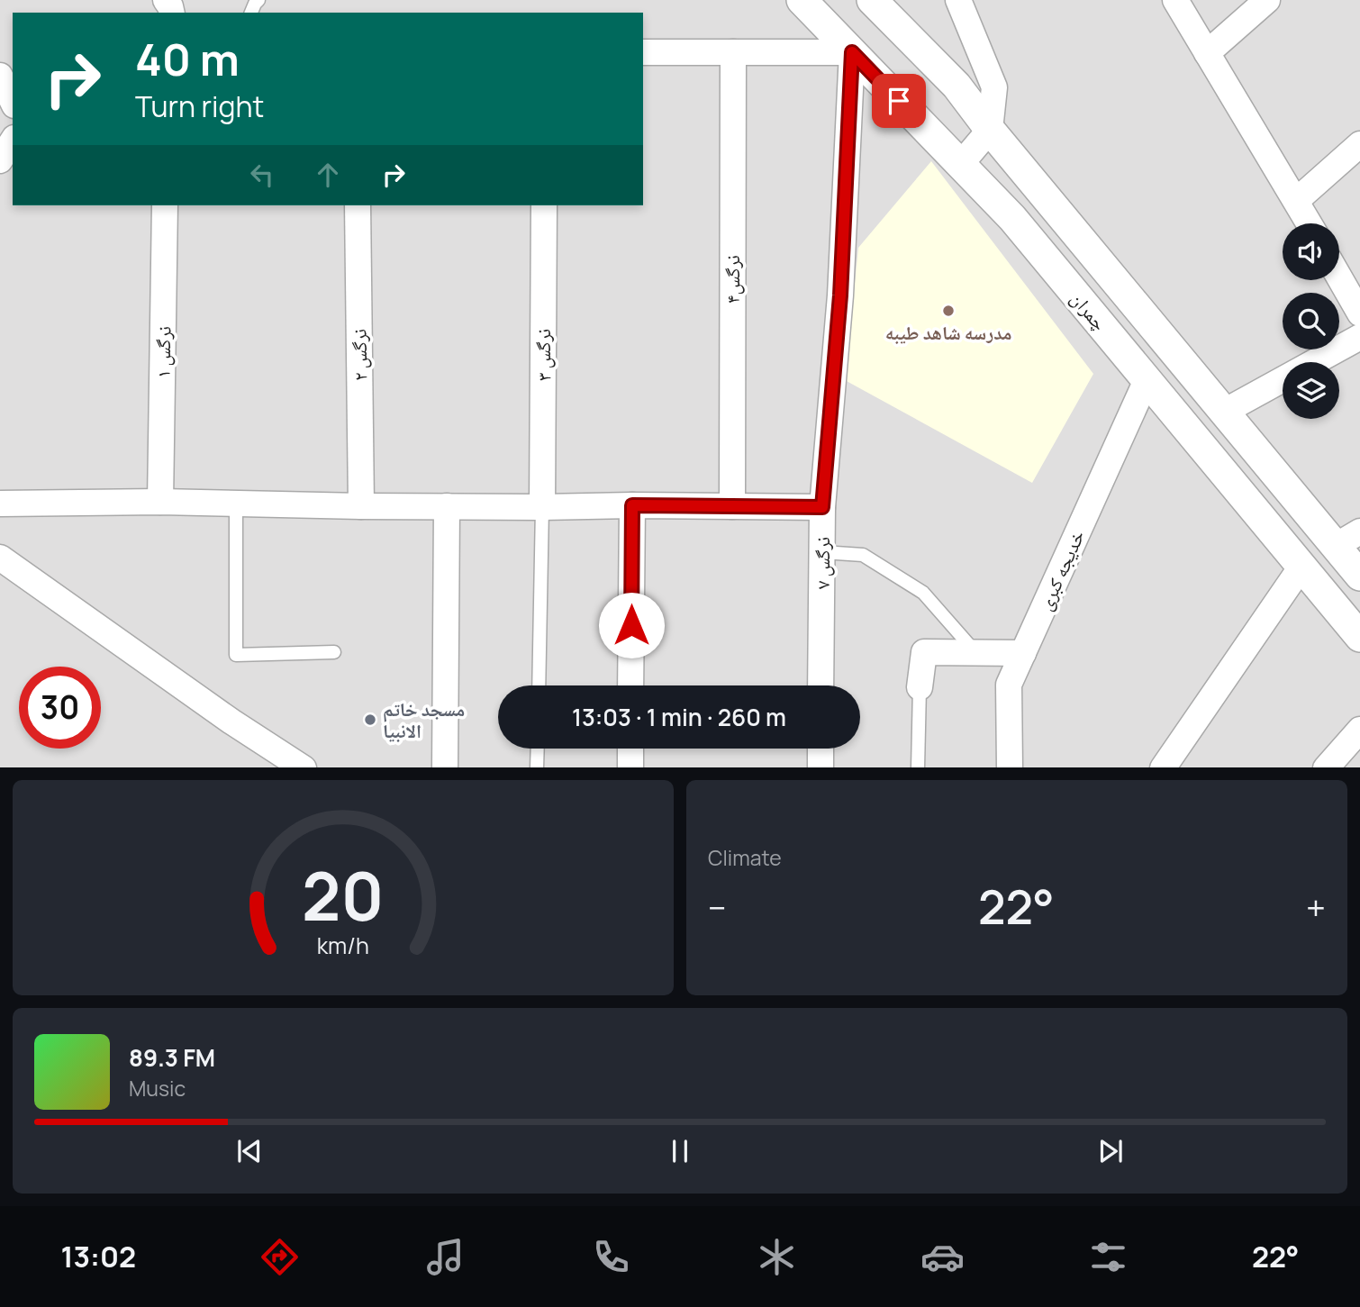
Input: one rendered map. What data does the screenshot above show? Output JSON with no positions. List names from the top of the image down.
{
  "streets": {
    "street": [
      "نرگس۴",
      "چمران",
      "نرگس ۱",
      "نرگس ۲",
      "نرگس ۳",
      "نرگس ۷",
      "خدیجه کبری"
    ]
  },
  "crossings": [
    ["چمران", "نرگس ۷"],
    ["چمران", "خدیجه کبری"]
  ],
  "places": ["مدرسه شاهد طیبه", "مسجد خاتم الانبیا"],
  "page": {
    "turn": ["40 m", "Turn right"],
    "limit": "30",
    "trip": "13:03 · 1 min · 260 m",
    "tile": "Climate",
    "heat": ["−", "22°", "+"],
    "song": ["89.3 FM", "Music"],
    "tabs": ["13:02", "22°"],
    "gauge": ["20", "km/h"]
  }
}
